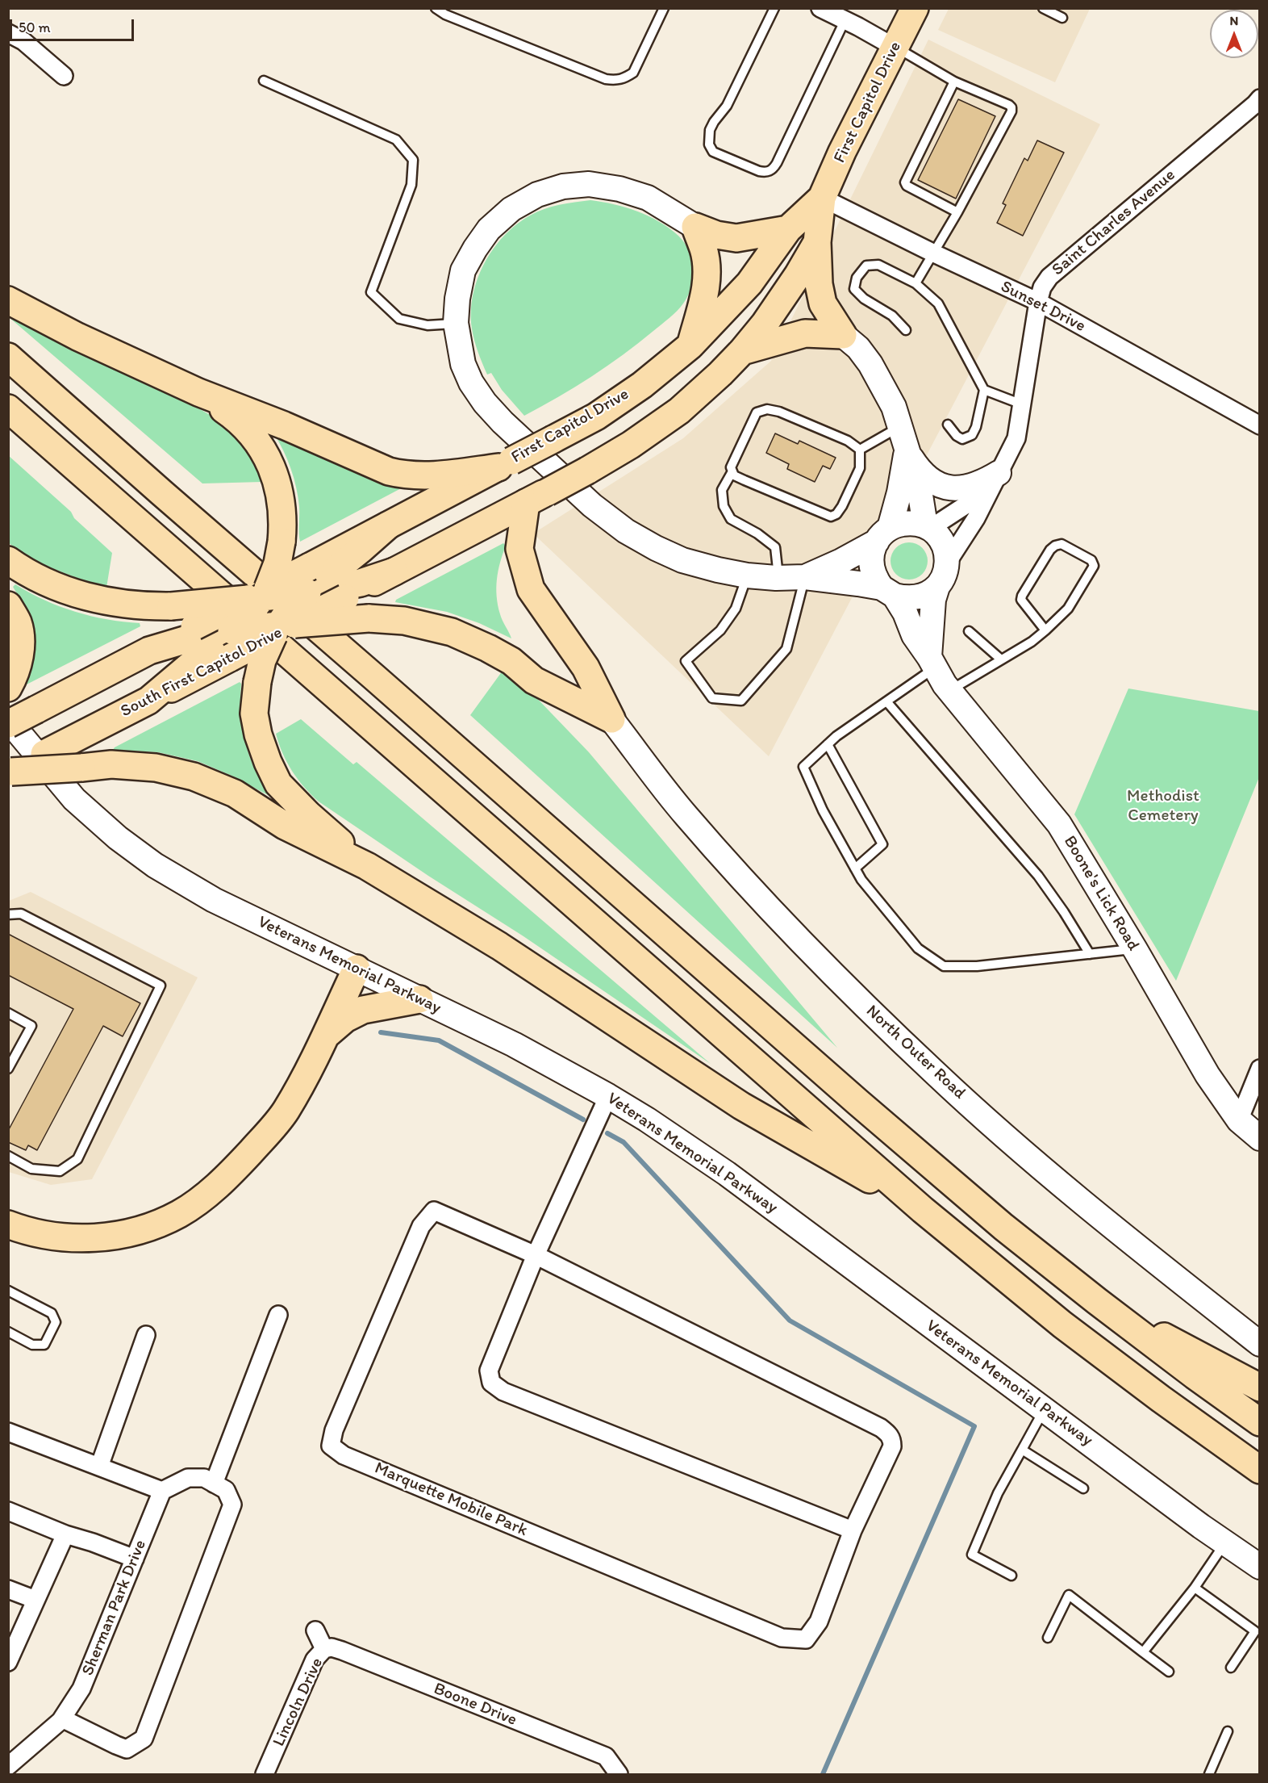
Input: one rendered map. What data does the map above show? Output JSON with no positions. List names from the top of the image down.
{
  "streets": {
    "main road": ["First Capitol Drive", "South First Capitol Drive"],
    "street": [
      "Saint Charles Avenue",
      "Sunset Drive",
      "Boone's Lick Road",
      "Veterans Memorial Parkway",
      "North Outer Road",
      "Marquette Mobile Park",
      "Sherman Park Drive",
      "Lincoln Drive",
      "Boone Drive"
    ]
  },
  "crossings": [
    ["First Capitol Drive", "Sunset Drive"],
    ["First Capitol Drive", "South First Capitol Drive"],
    ["Saint Charles Avenue", "Sunset Drive"],
    ["Saint Charles Avenue", "Boone's Lick Road"],
    ["Lincoln Drive", "Boone Drive"]
  ],
  "parks": ["Methodist Cemetery"],
  "scale_bar": "50 m",
  "north": "top"
}
